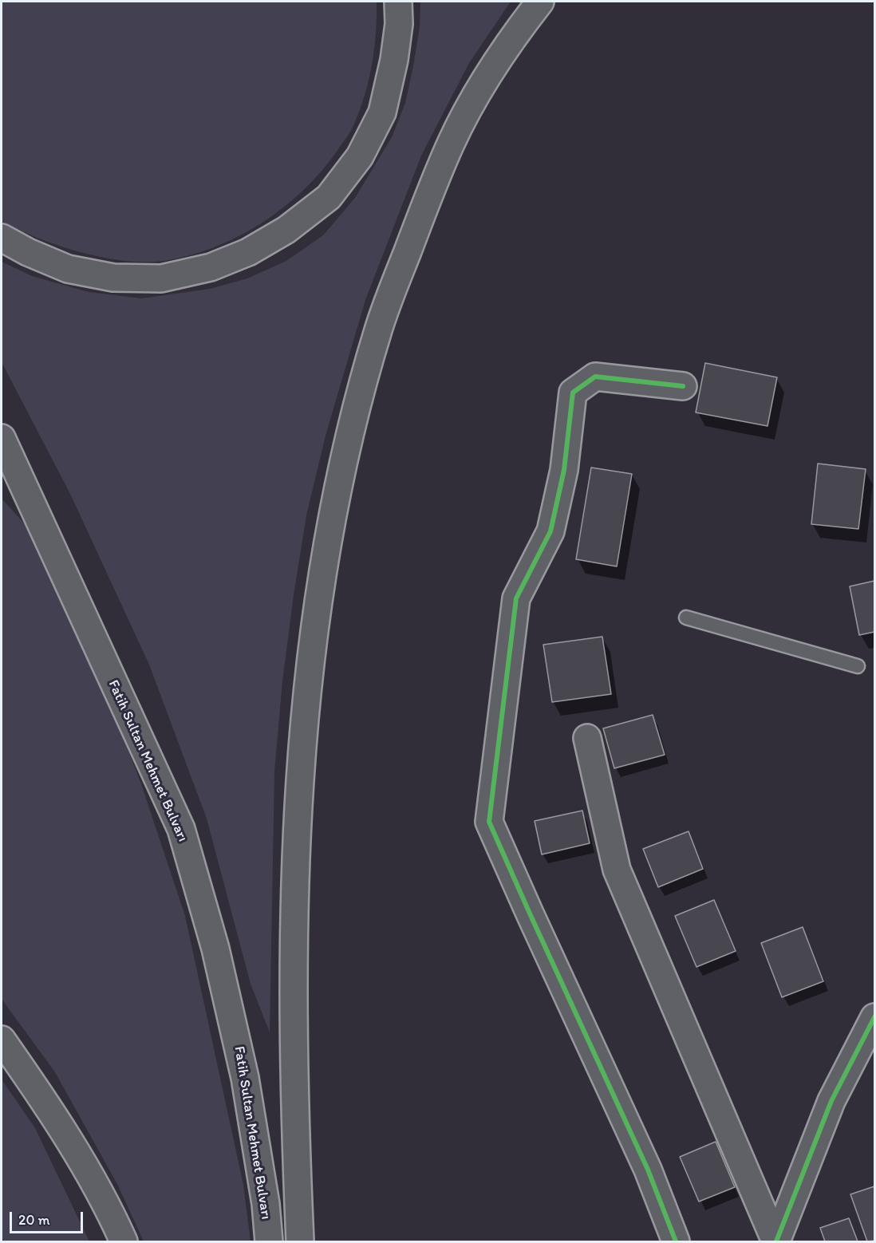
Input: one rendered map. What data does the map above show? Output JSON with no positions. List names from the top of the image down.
{
  "streets": {
    "main road": ["Fatih Sultan Mehmet Bulvarı"]
  },
  "scale_bar": "20 m"
}
